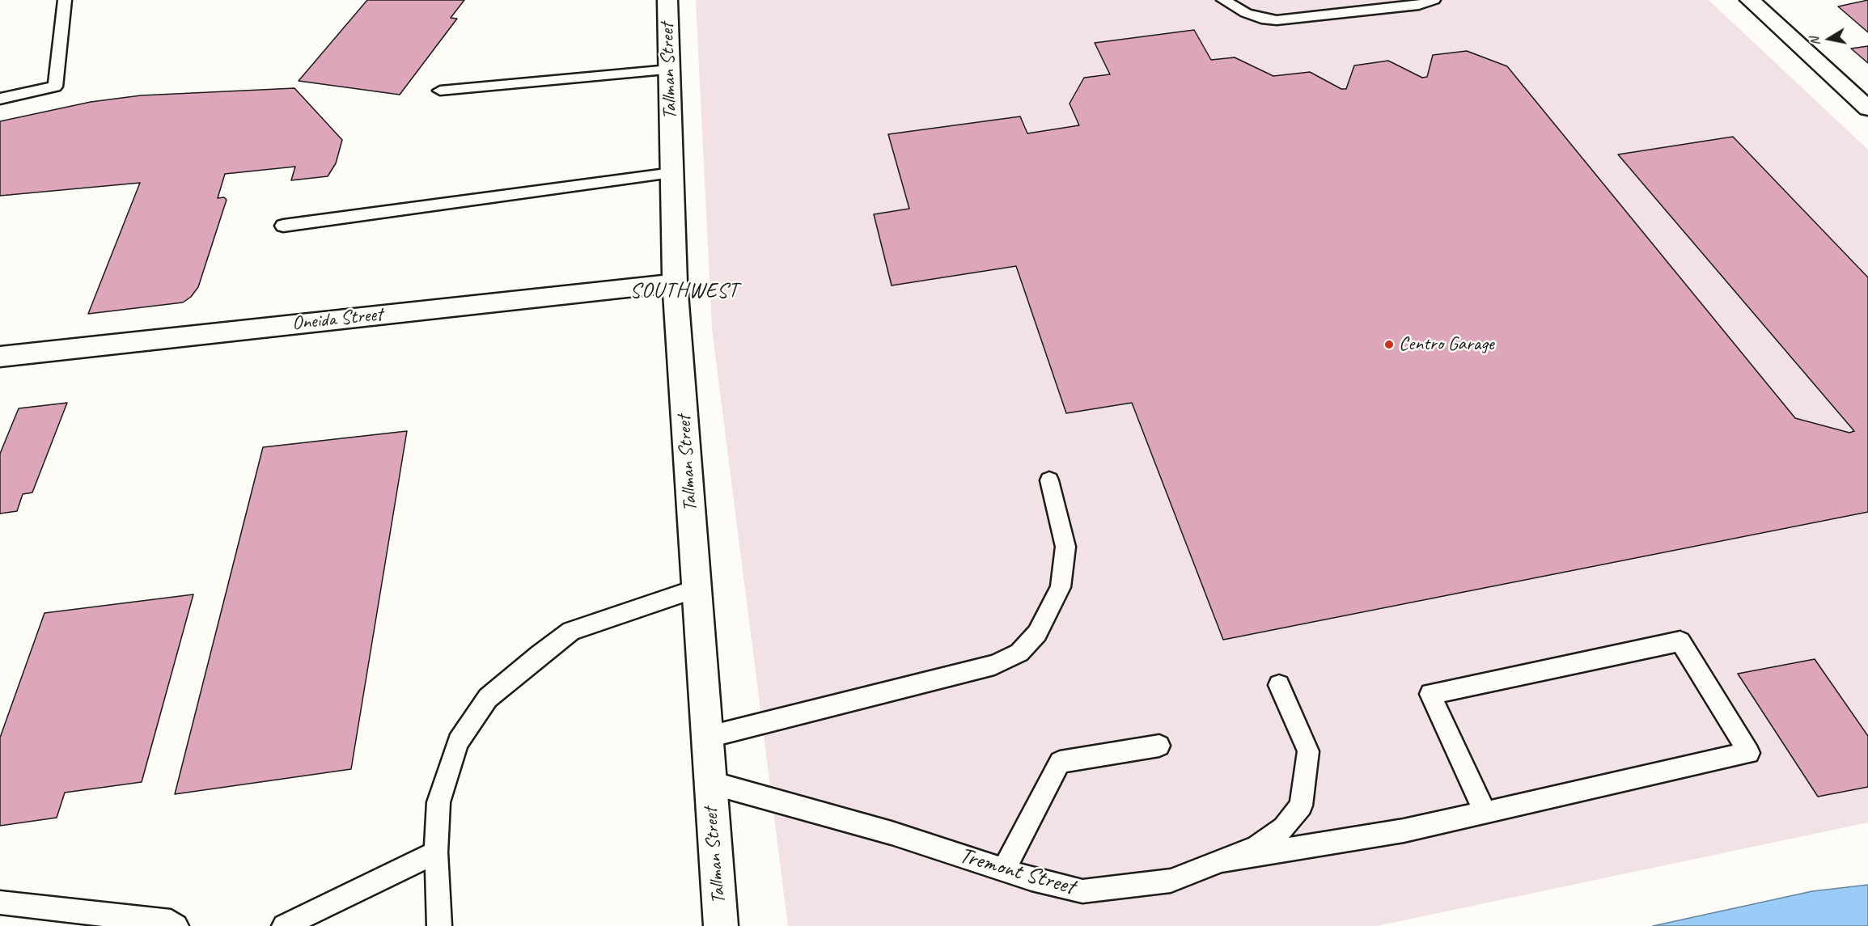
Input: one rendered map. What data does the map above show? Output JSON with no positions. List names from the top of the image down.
{
  "streets": {
    "street": ["Tallman Street", "Oneida Street"],
    "lane": ["Tremont Street"]
  },
  "crossings": [
    ["Tallman Street", "Oneida Street"],
    ["Tallman Street", "Tremont Street"]
  ],
  "districts": ["SOUTHWEST"],
  "places": ["Centro Garage"],
  "north": "left"
}
